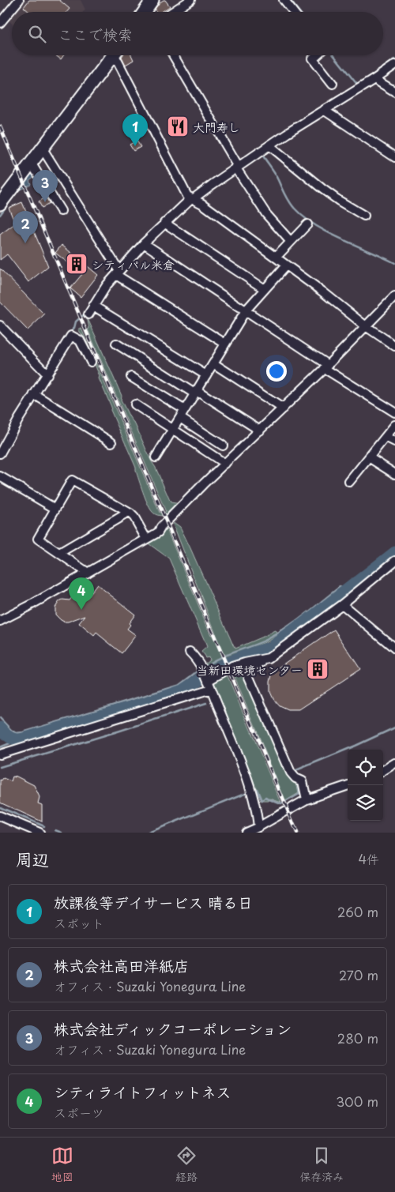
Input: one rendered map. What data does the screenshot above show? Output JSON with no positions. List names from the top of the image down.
{
  "places": {
    "restaurant": ["大門寿し"],
    "building": ["シティパル米倉", "当新田環境センター"]
  },
  "page": {
    "search": "ここで検索",
    "pins": [
      "1",
      "3",
      "2",
      "4"
    ],
    "heading": ["周辺", "4件"],
    "list": [
      {
        "mark": "1",
        "name": "放課後等デイサービス 晴る日",
        "note": "スポット",
        "value": "260 m"
      },
      {
        "mark": "2",
        "name": "株式会社高田洋紙店",
        "note": "オフィス · Suzaki Yonegura Line",
        "value": "270 m"
      },
      {
        "mark": "3",
        "name": "株式会社ディックコーポレーション",
        "note": "オフィス · Suzaki Yonegura Line",
        "value": "280 m"
      },
      {
        "mark": "4",
        "name": "シティライトフィットネス",
        "note": "スポーツ",
        "value": "300 m"
      }
    ],
    "nav": ["地図", "経路", "保存済み"]
  }
}
